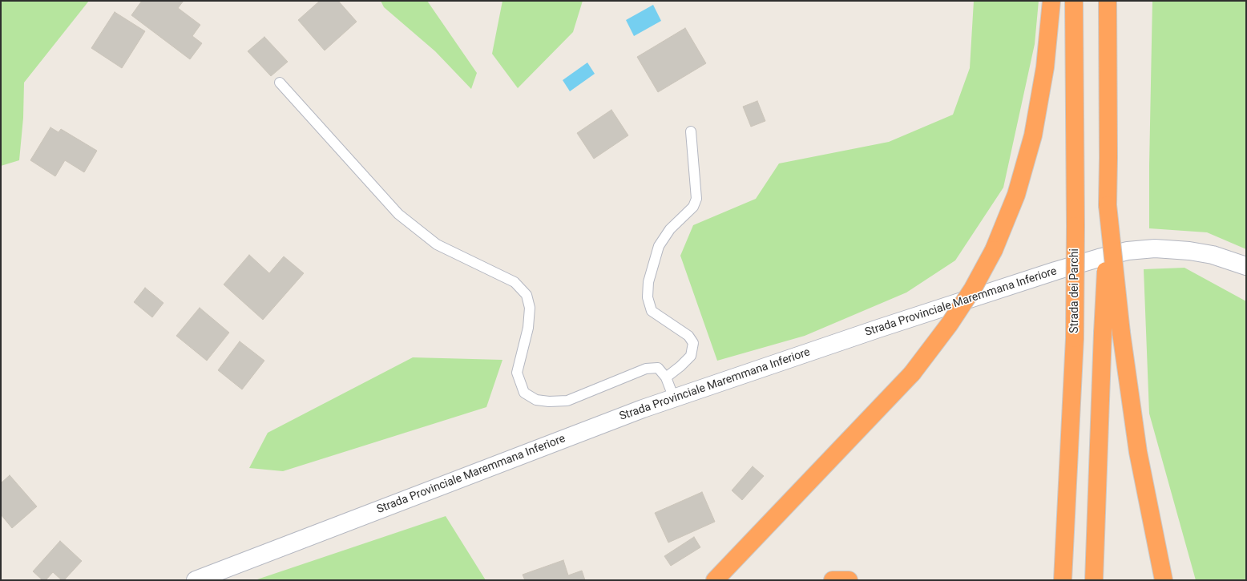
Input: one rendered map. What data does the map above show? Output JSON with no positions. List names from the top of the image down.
{
  "streets": {
    "highway": ["Strada dei Parchi"],
    "main road": ["Strada Provinciale Maremmana Inferiore"]
  }
}
